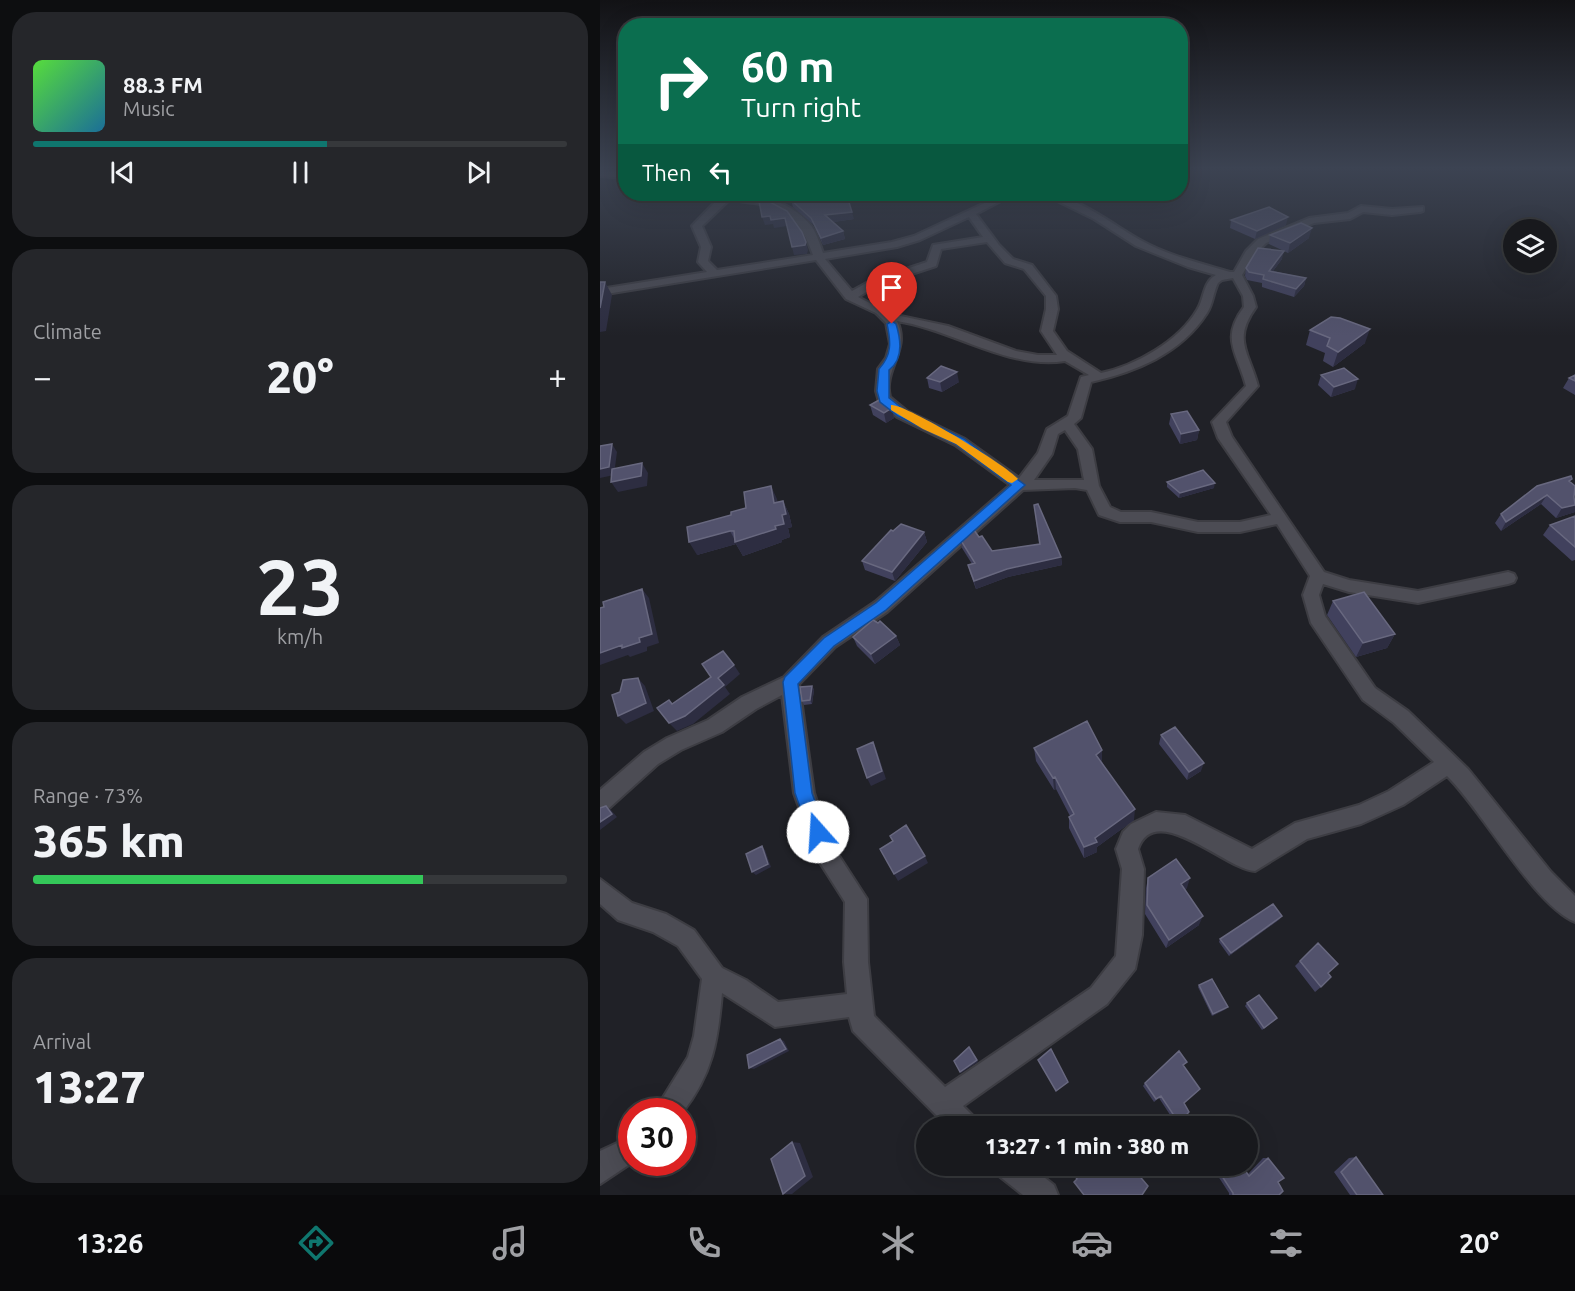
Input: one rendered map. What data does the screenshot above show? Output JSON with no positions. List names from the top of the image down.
{
  "page": {
    "turn": ["60 m", "Turn right"],
    "song": ["88.3 FM", "Music"],
    "then": "Then",
    "tile": [
      "Climate",
      ["23", "km/h"],
      ["Range · 73%", "365 km"],
      ["Arrival", "13:27"]
    ],
    "heat": ["−", "20°", "+"],
    "limit": "30",
    "trip": "13:27 · 1 min · 380 m",
    "tabs": ["13:26", "20°"]
  }
}
